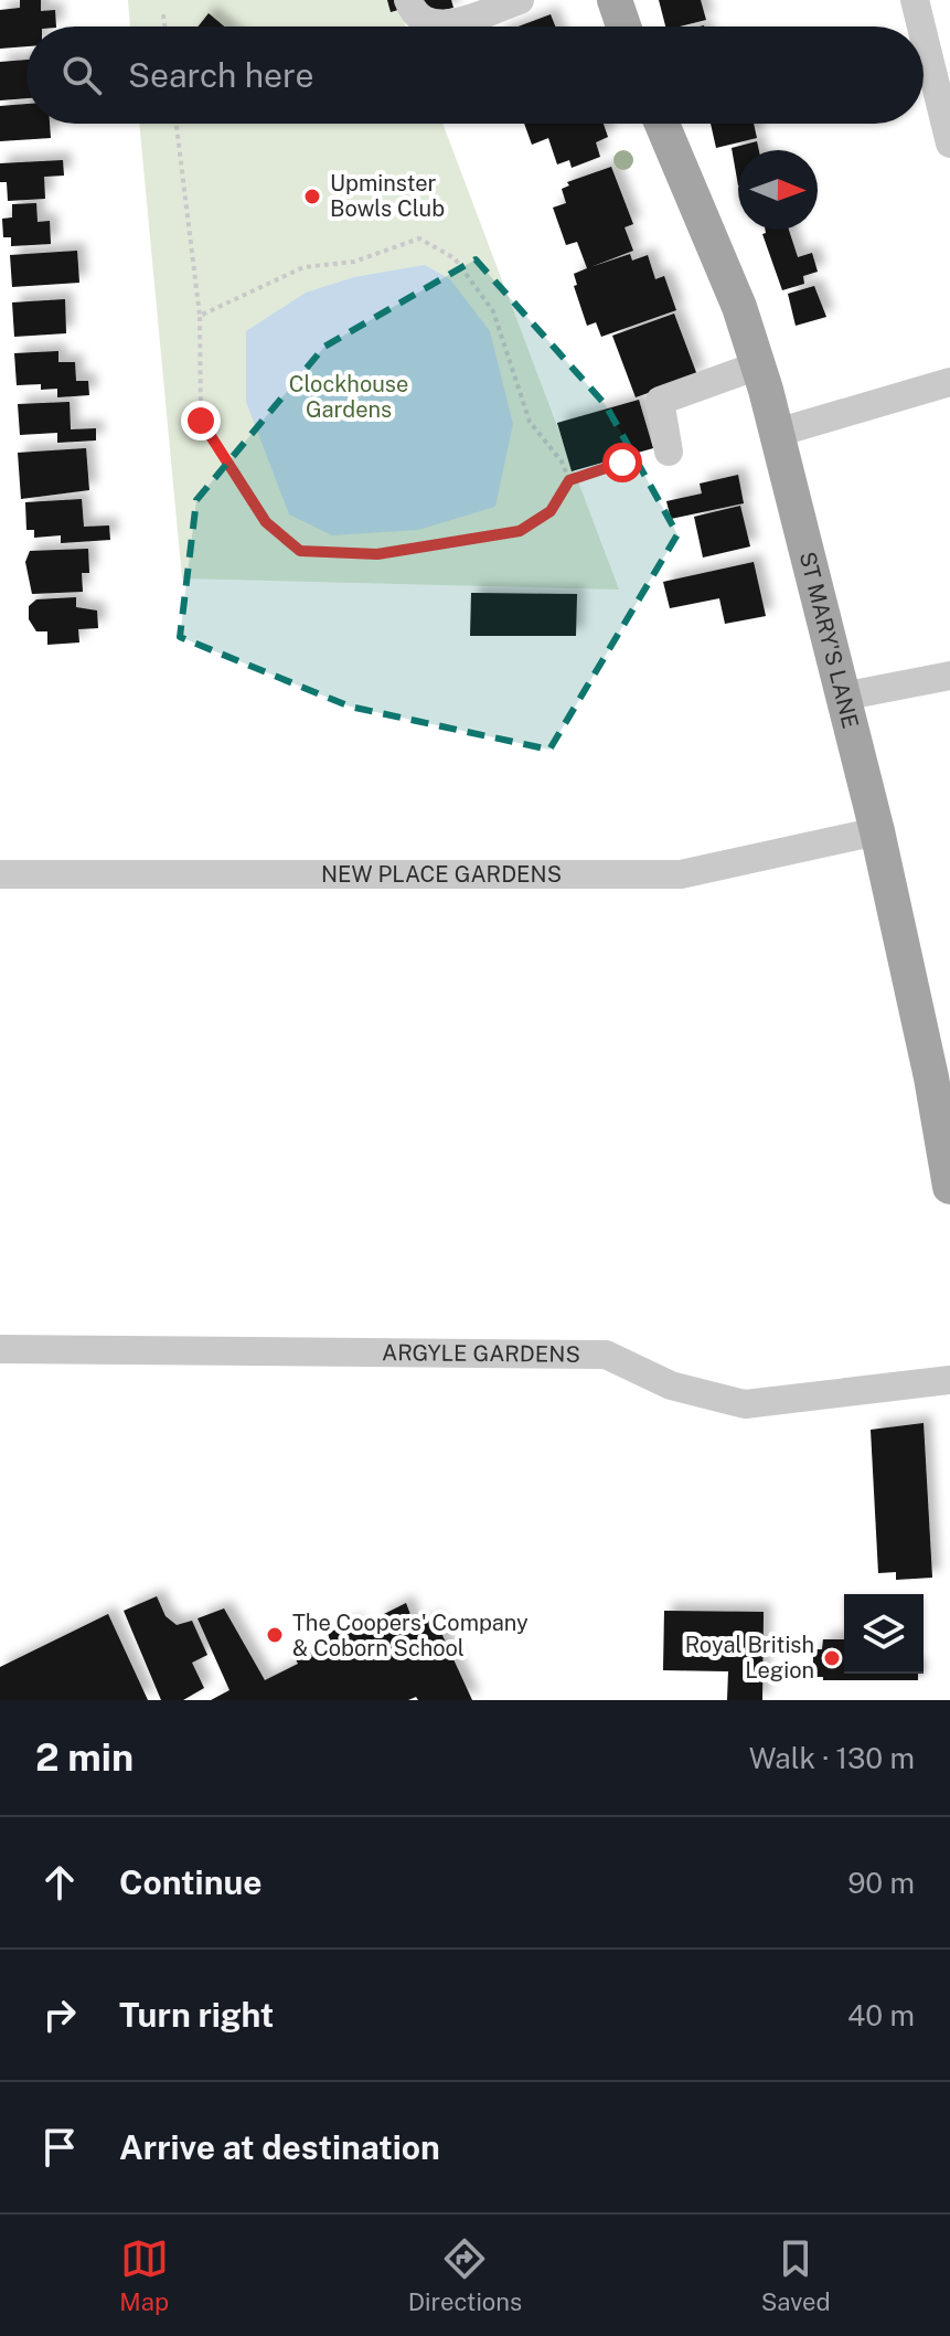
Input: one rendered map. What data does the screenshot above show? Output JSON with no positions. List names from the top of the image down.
{
  "streets": {
    "main road": ["ST MARY'S LANE"],
    "street": ["NEW PLACE GARDENS", "ARGYLE GARDENS"]
  },
  "crossings": [
    ["ST MARY'S LANE", "NEW PLACE GARDENS"]
  ],
  "parks": ["Clockhouse Gardens"],
  "places": ["Upminster Bowls Club", "The Coopers' Company & Coborn School", "Royal British Legion"],
  "north": "right",
  "page": {
    "search": "Search here",
    "heading": ["2 min", "Walk · 130 m"],
    "list": [
      ["Continue", "90 m"],
      ["Turn right", "40 m"],
      "Arrive at destination"
    ],
    "nav": ["Map", "Directions", "Saved"]
  }
}
